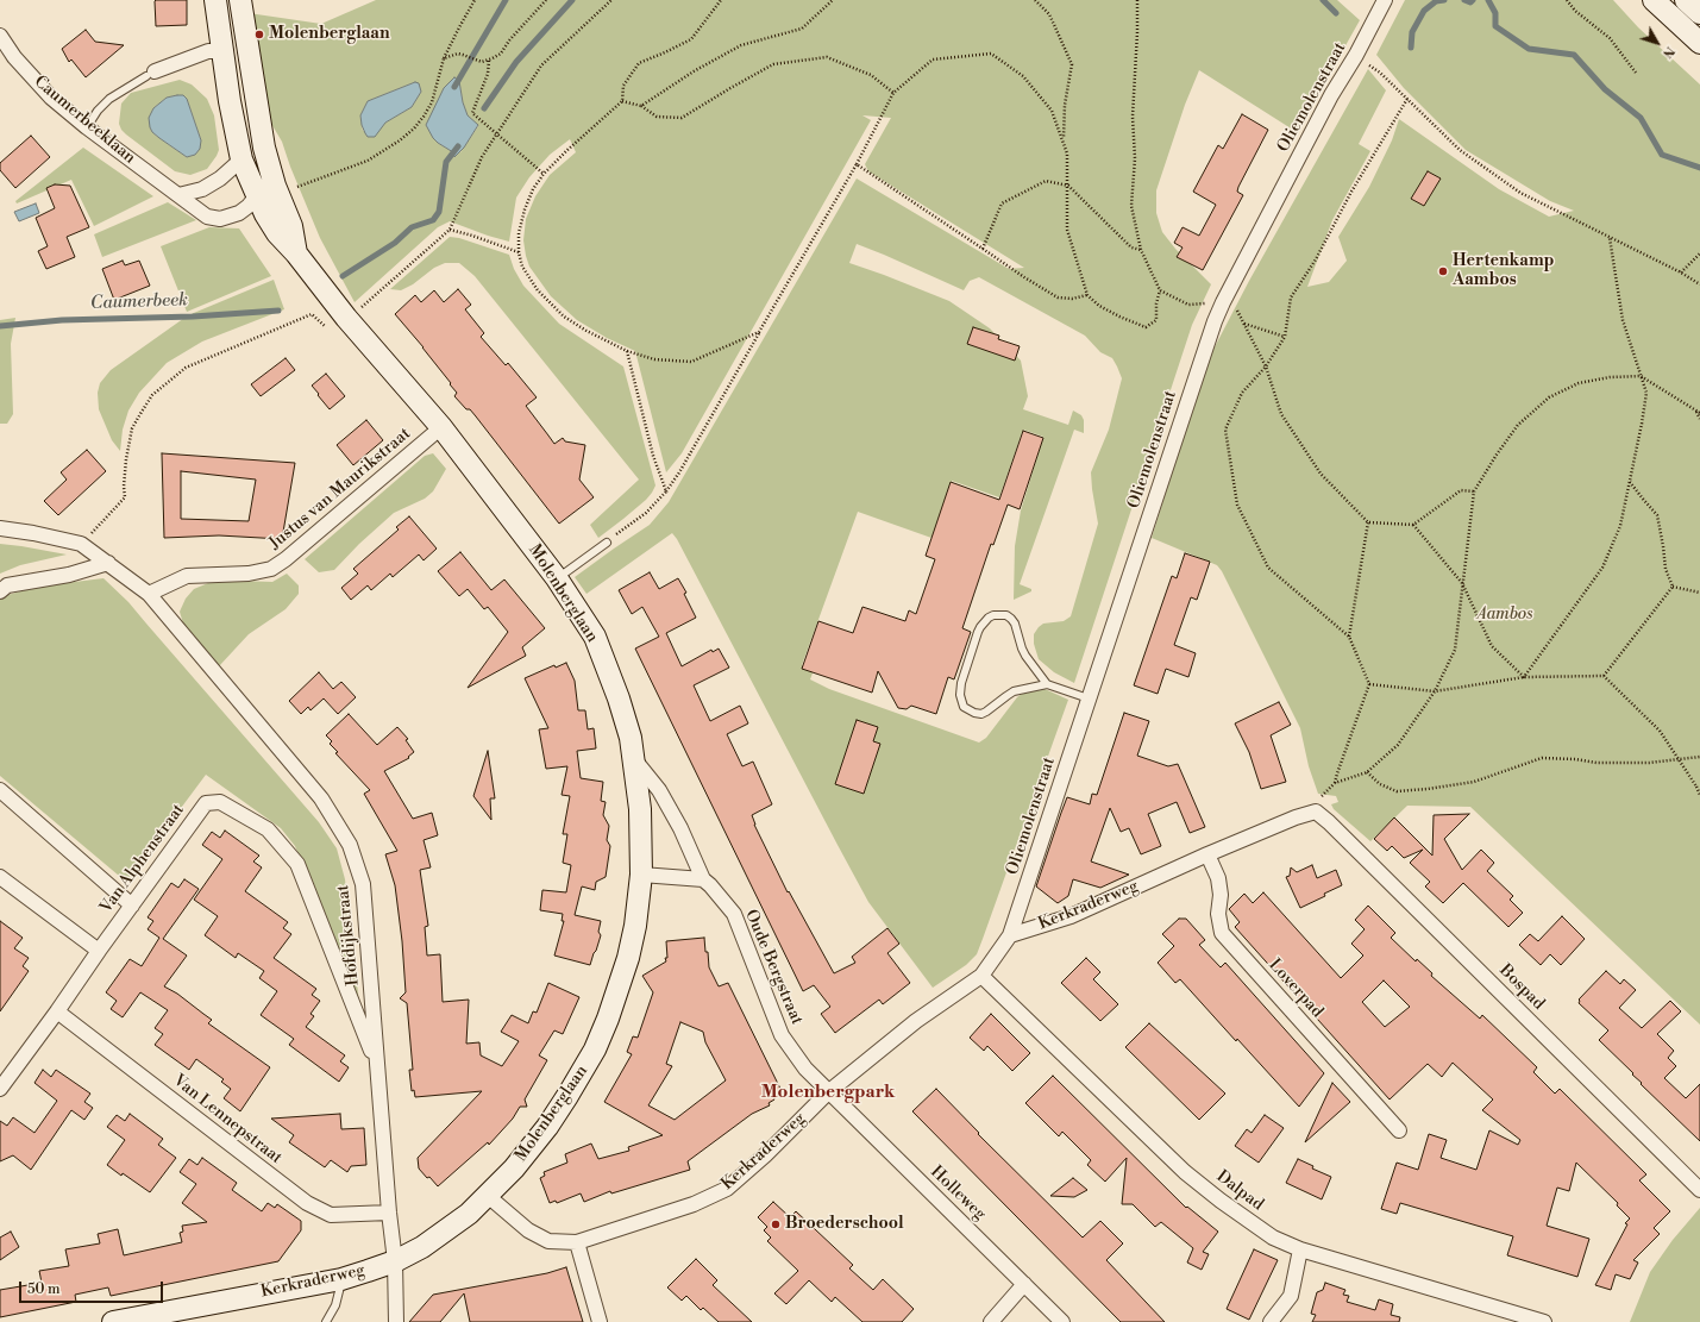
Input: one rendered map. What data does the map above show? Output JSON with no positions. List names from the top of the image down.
{
  "streets": {
    "street": [
      "Oliemolenstraat",
      "Caumerbeeklaan",
      "Justus van Maurikstraat",
      "Molenberglaan",
      "Van Alphenstraat",
      "Kerkraderweg",
      "Hofdijkstraat",
      "Oude Bergstraat",
      "Bospad",
      "Loverpad",
      "Van Lennepstraat",
      "Dalpad",
      "Holleweg"
    ]
  },
  "crossings": [
    ["Oliemolenstraat", "Kerkraderweg"],
    ["Caumerbeeklaan", "Molenberglaan"],
    ["Justus van Maurikstraat", "Molenberglaan"],
    ["Justus van Maurikstraat", "Hofdijkstraat"],
    ["Molenberglaan", "Kerkraderweg"],
    ["Molenberglaan", "Oude Bergstraat"],
    ["Van Alphenstraat", "Hofdijkstraat"],
    ["Van Alphenstraat", "Van Lennepstraat"],
    ["Kerkraderweg", "Hofdijkstraat"],
    ["Kerkraderweg", "Oude Bergstraat"],
    ["Kerkraderweg", "Bospad"],
    ["Kerkraderweg", "Loverpad"],
    ["Kerkraderweg", "Dalpad"],
    ["Kerkraderweg", "Holleweg"],
    ["Hofdijkstraat", "Van Lennepstraat"],
    ["Oude Bergstraat", "Holleweg"]
  ],
  "districts": ["Molenbergpark"],
  "water": ["Caumerbeek"],
  "parks": ["Aambos"],
  "places": ["Molenberglaan", "Hertenkamp Aambos", "Broederschool"],
  "scale_bar": "50 m",
  "north": "bottom right"
}
